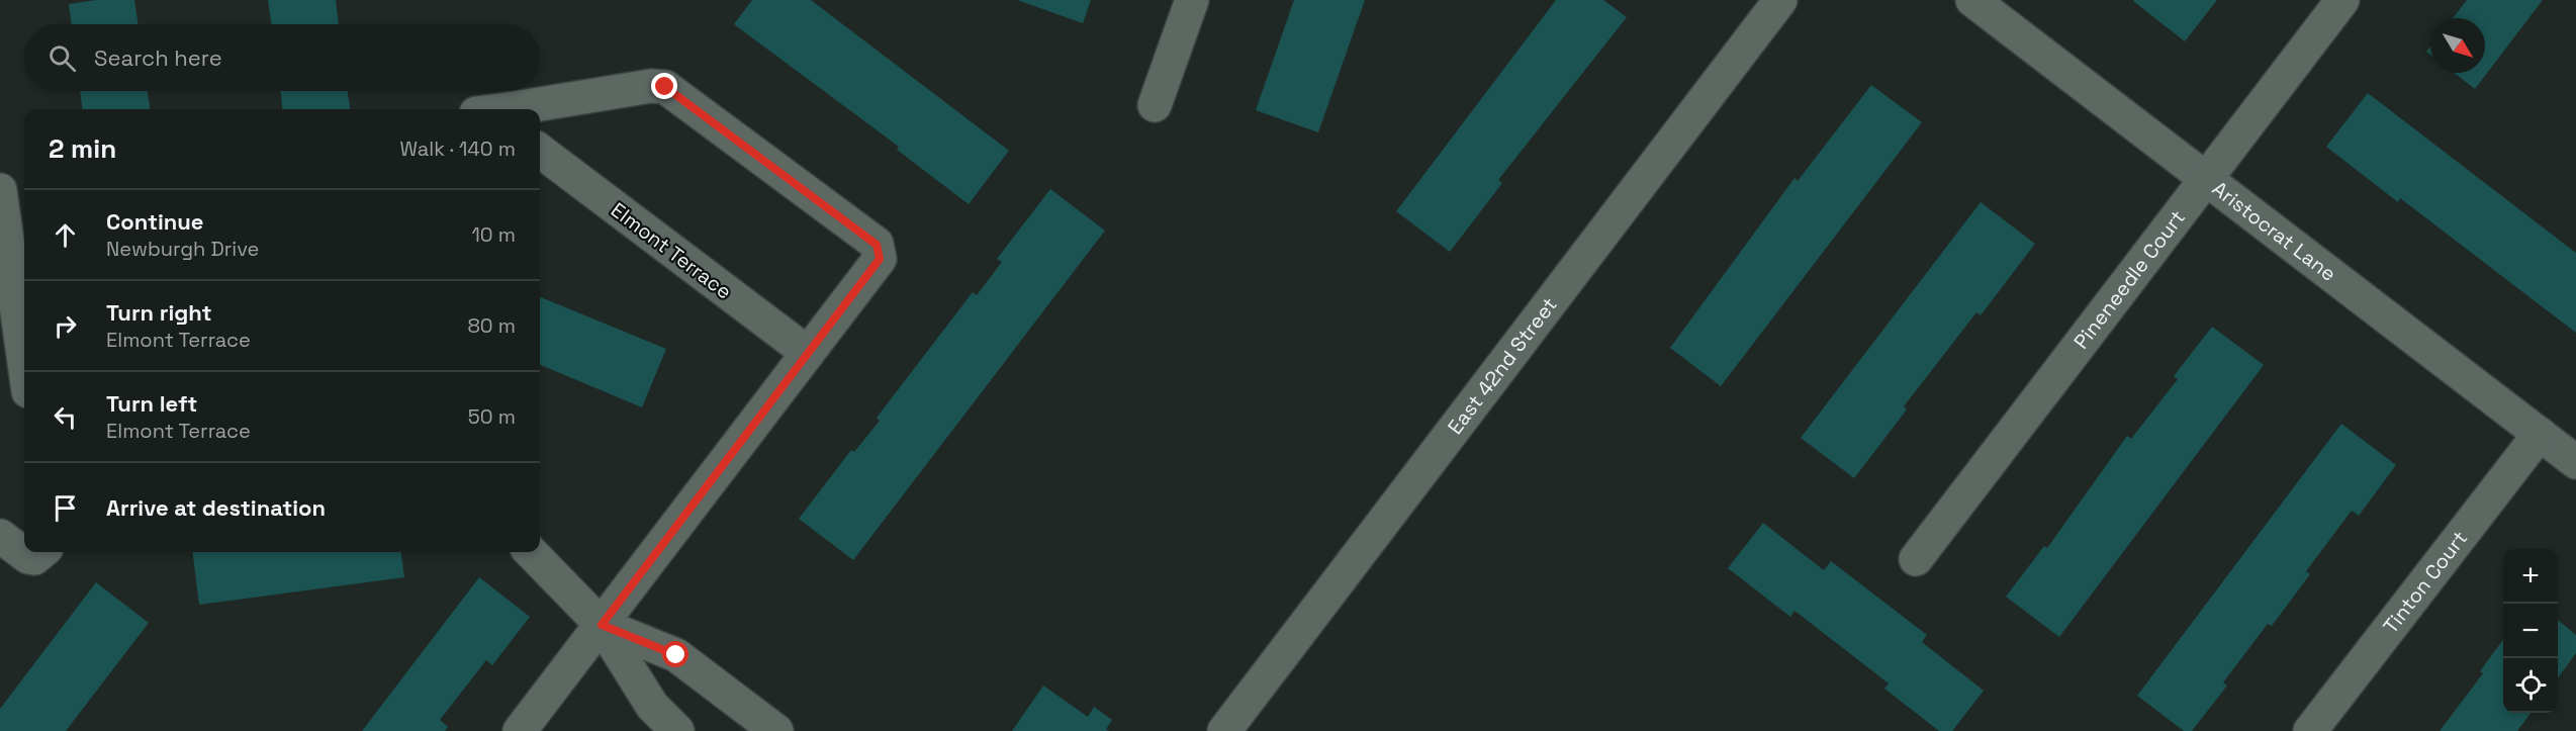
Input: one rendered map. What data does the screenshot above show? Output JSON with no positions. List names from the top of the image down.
{
  "streets": {
    "street": [
      "Aristocrat Lane",
      "Elmont Terrace",
      "Pineneedle Court",
      "East 42nd Street",
      "Tinton Court"
    ]
  },
  "crossings": [
    ["Aristocrat Lane", "Pineneedle Court"],
    ["Aristocrat Lane", "Tinton Court"]
  ],
  "north": "bottom right",
  "page": {
    "search": "Search here",
    "heading": ["2 min", "Walk · 140 m"],
    "list": [
      ["Continue", "Newburgh Drive", "10 m"],
      ["Turn right", "Elmont Terrace", "80 m"],
      ["Turn left", "Elmont Terrace", "50 m"],
      "Arrive at destination"
    ],
    "map_buttons": ["+", "−"]
  }
}
